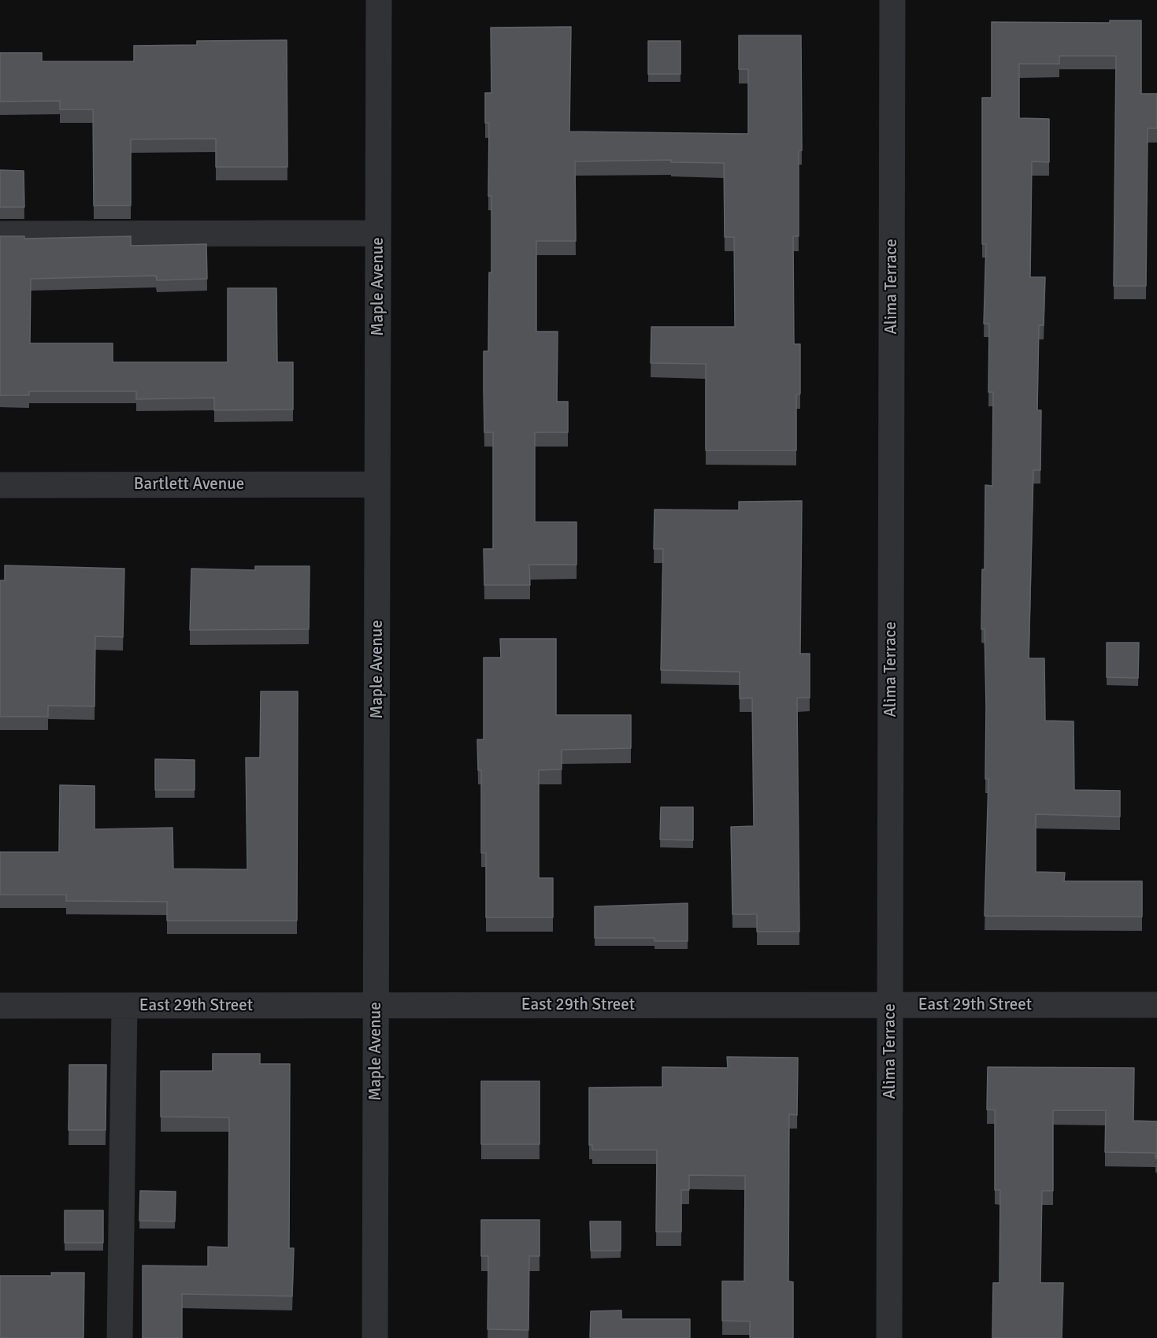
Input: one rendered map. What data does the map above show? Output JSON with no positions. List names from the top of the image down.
{
  "streets": {
    "street": [
      "Maple Avenue",
      "Alima Terrace",
      "Bartlett Avenue",
      "East 29th Street"
    ]
  },
  "crossings": [
    ["Maple Avenue", "Bartlett Avenue"],
    ["Maple Avenue", "East 29th Street"],
    ["Alima Terrace", "East 29th Street"]
  ]
}
